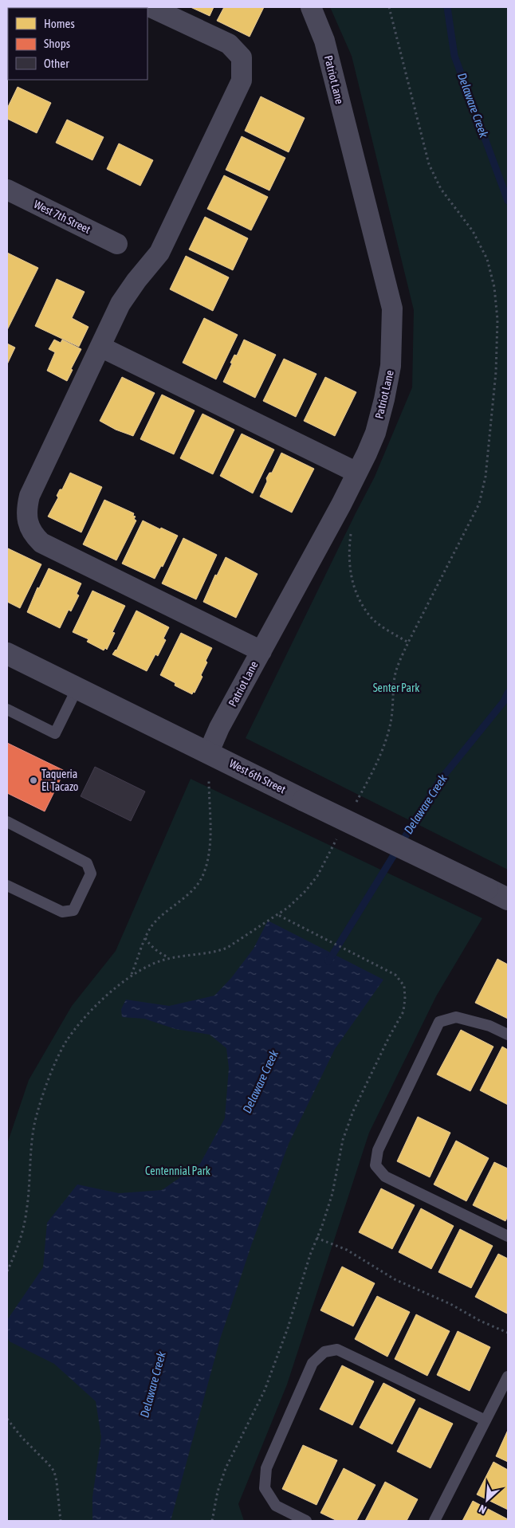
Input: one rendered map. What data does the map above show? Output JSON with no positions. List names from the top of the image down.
{
  "streets": {
    "street": ["Patriot Lane", "West 7th Street", "West 6th Street"]
  },
  "crossings": [
    ["Patriot Lane", "West 6th Street"]
  ],
  "water": ["Delaware Creek"],
  "parks": ["Senter Park", "Centennial Park"],
  "places": ["Taqueria El Tacazo"],
  "legend": ["Homes", "Shops", "Other"],
  "north": "bottom left"
}
